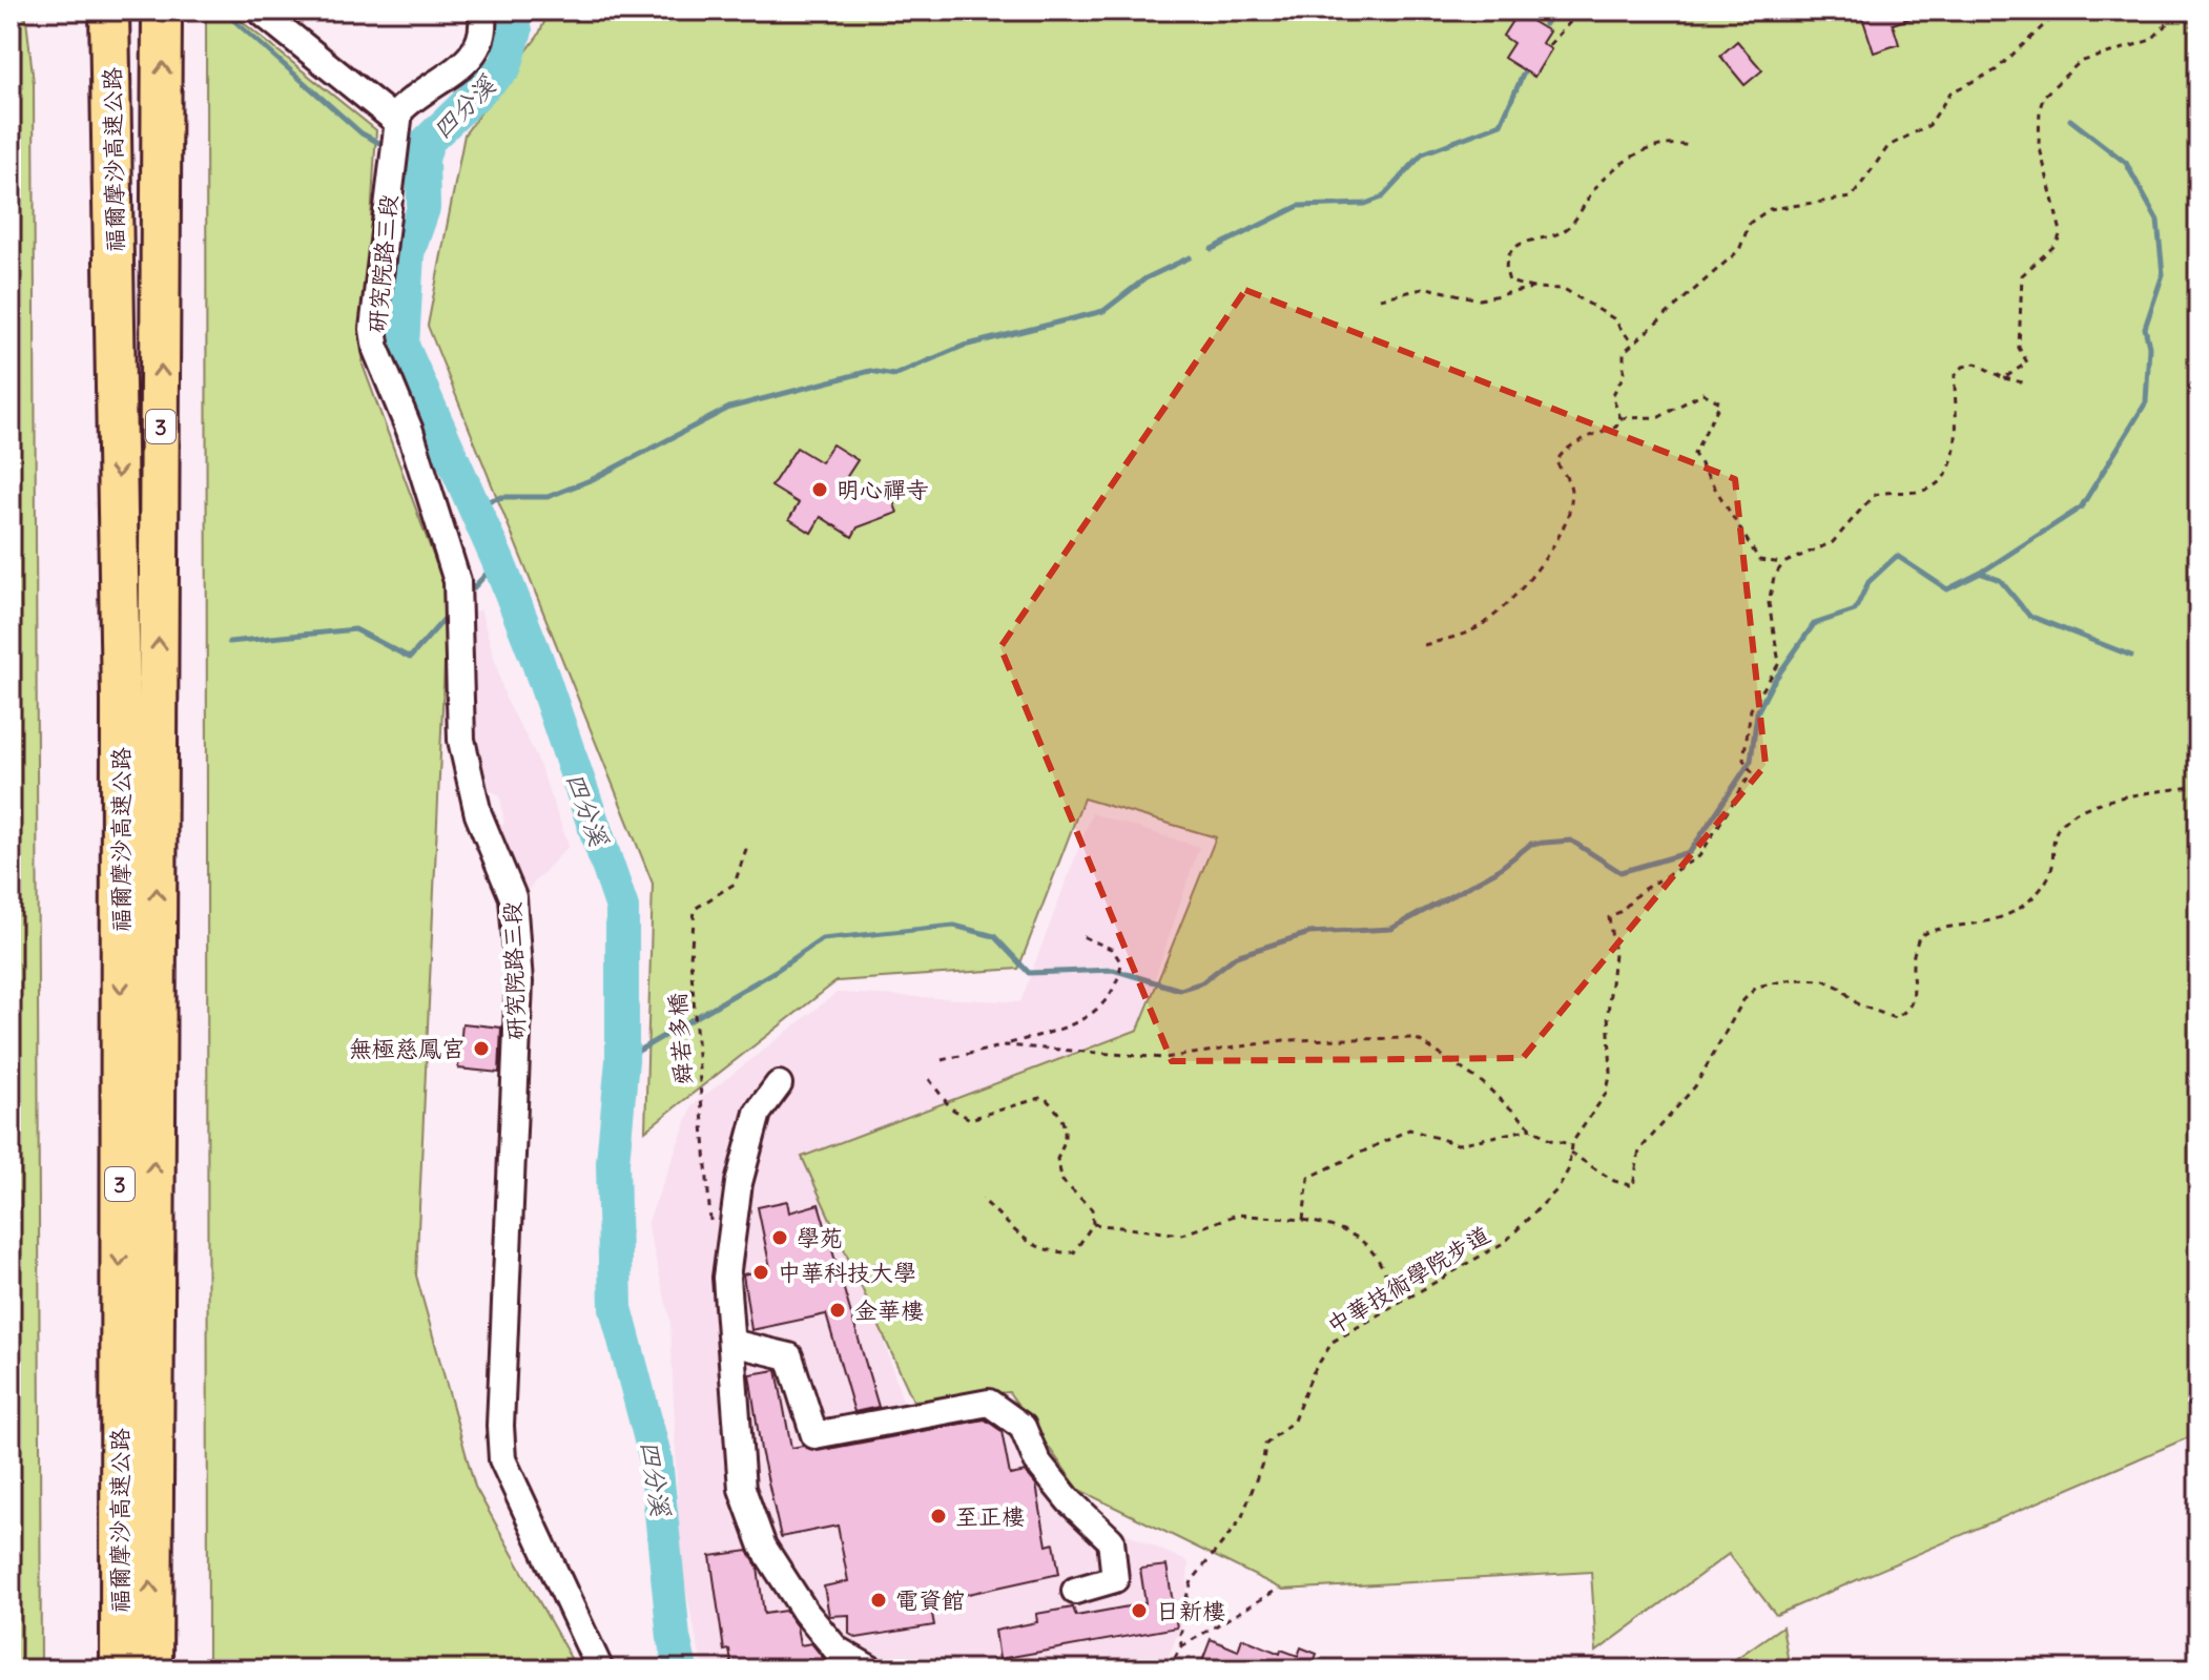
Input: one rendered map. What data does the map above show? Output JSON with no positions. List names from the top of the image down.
{
  "streets": {
    "highway": ["福爾摩沙高速公路", "3"],
    "street": ["研究院路三段"],
    "path": ["舜若多橋", "中華技術學院步道"]
  },
  "water": ["四分溪"],
  "places": [
    "明心禪寺",
    "無極慈鳳宮",
    "學苑",
    "中華科技大學",
    "金華樓",
    "至正樓",
    "電資館",
    "日新樓"
  ]
}
